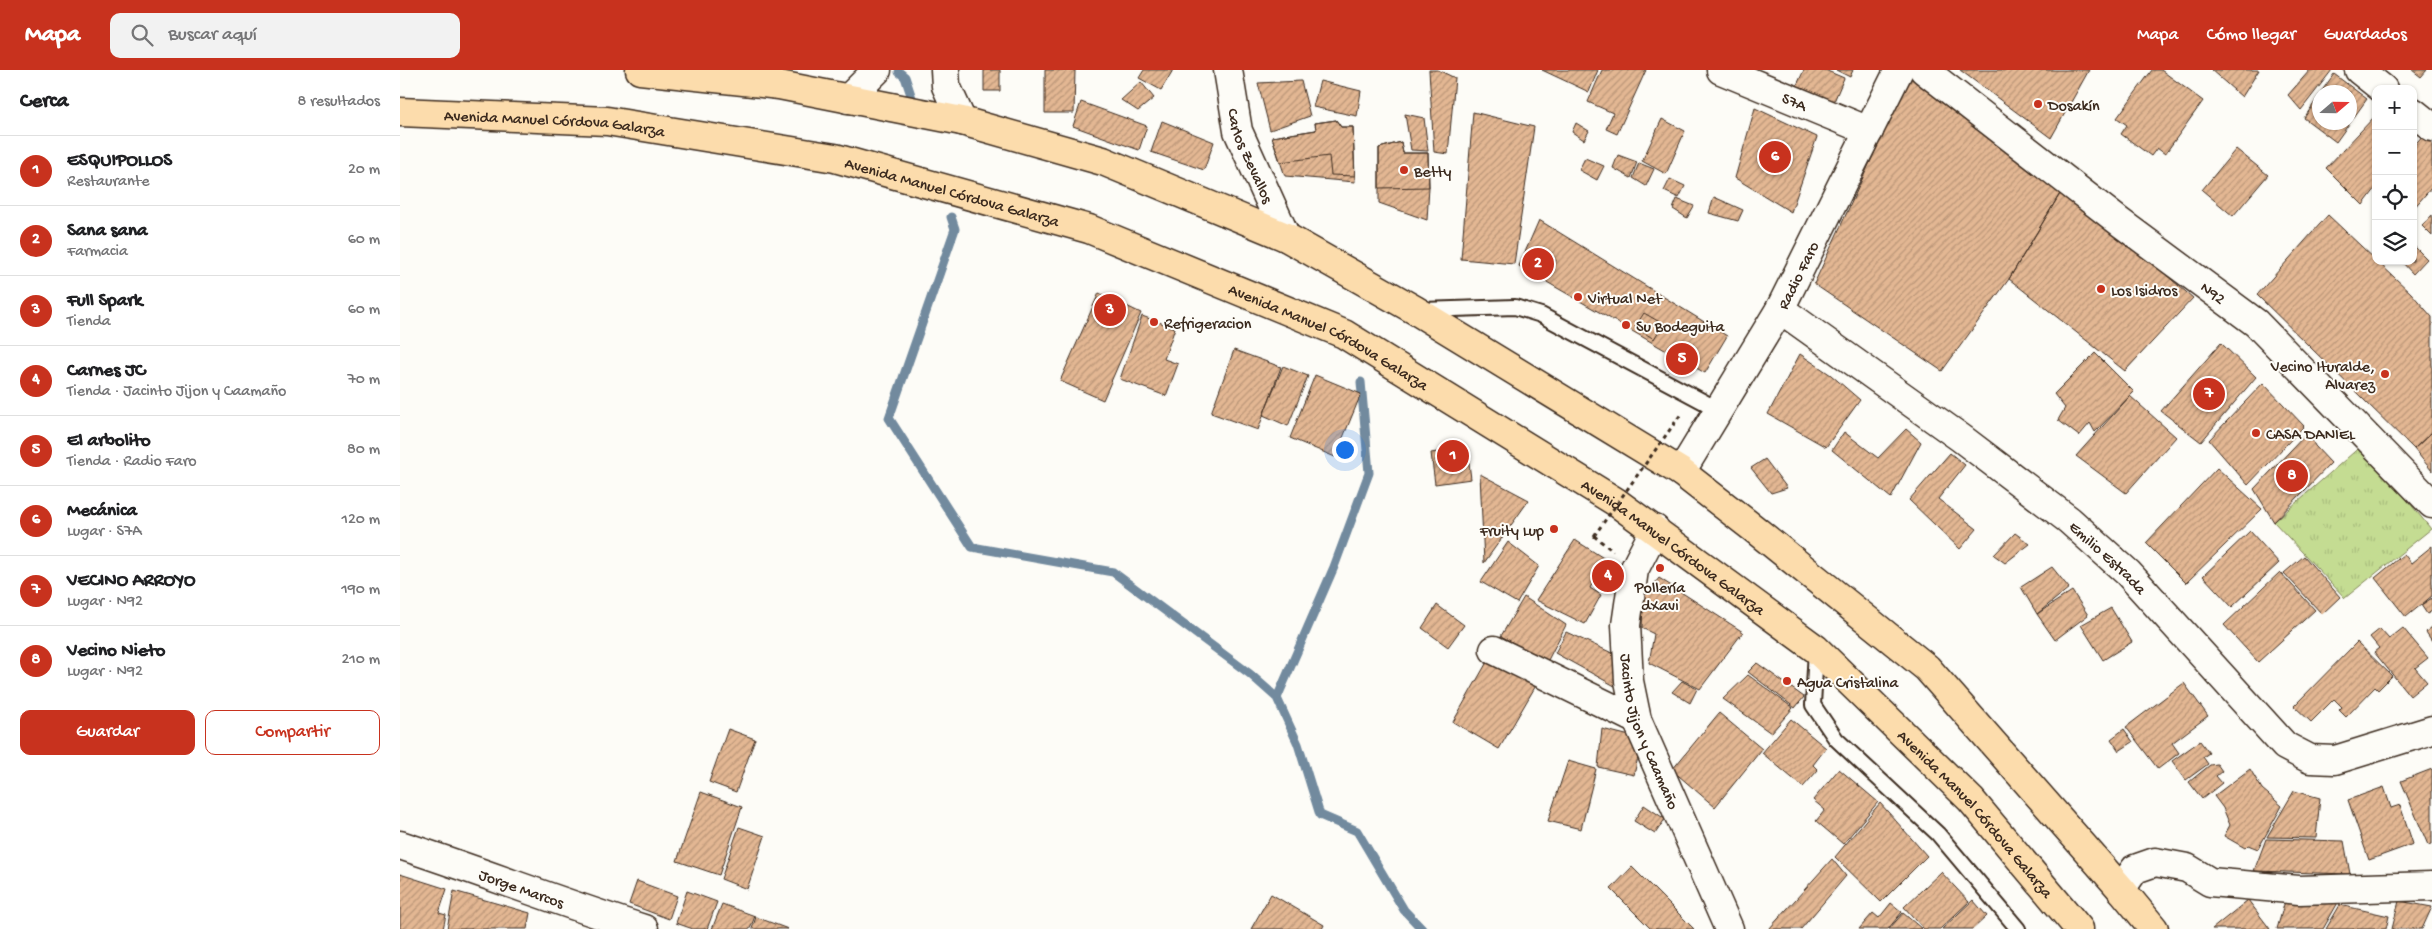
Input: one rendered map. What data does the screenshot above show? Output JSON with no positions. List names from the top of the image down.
{
  "streets": {
    "main road": ["Avenida Manuel Córdova Galarza"],
    "street": [
      "S7A",
      "Carlos Zevallos",
      "Radio Faro",
      "N92",
      "Emilio Estrada",
      "Jacinto Jijon y Caamaño",
      "Jorge Marcos"
    ]
  },
  "crossings": [
    ["S7A", "Radio Faro"],
    ["Avenida Manuel Córdova Galarza", "Jacinto Jijon y Caamaño"],
    ["Radio Faro", "Emilio Estrada"]
  ],
  "places": [
    "Dosakín",
    "Betty",
    "Los Isidros",
    "Virtual Net",
    "Refrigeracion",
    "Su Bodeguita",
    "Vecino Ituralde, Alvarez",
    "CASA DANIEL",
    "Fruity Lup",
    "Pollería dXavi",
    "Agua Cristalina"
  ],
  "north": "right",
  "page": {
    "header": "Mapa",
    "search": "Buscar aquí",
    "nav": ["Mapa", "Cómo llegar", "Guardados"],
    "heading": ["Cerca", "8 resultados"],
    "map_buttons": ["+", "−"],
    "list": [
      {
        "mark": "1",
        "name": "ESQUIPOLLOS",
        "note": "Restaurante",
        "value": "20 m"
      },
      {
        "mark": "2",
        "name": "Sana sana",
        "note": "Farmacia",
        "value": "60 m"
      },
      {
        "mark": "3",
        "name": "Full Spark",
        "note": "Tienda",
        "value": "60 m"
      },
      {
        "mark": "4",
        "name": "Carnes JC",
        "note": "Tienda · Jacinto Jijon y Caamaño",
        "value": "70 m"
      },
      {
        "mark": "5",
        "name": "El arbolito",
        "note": "Tienda · Radio Faro",
        "value": "80 m"
      },
      {
        "mark": "6",
        "name": "Mecánica",
        "note": "Lugar · S7A",
        "value": "120 m"
      },
      {
        "mark": "7",
        "name": "VECINO ARROYO",
        "note": "Lugar · N92",
        "value": "190 m"
      },
      {
        "mark": "8",
        "name": "Vecino Nieto",
        "note": "Lugar · N92",
        "value": "210 m"
      }
    ],
    "pins": [
      "6",
      "2",
      "3",
      "5",
      "7",
      "1",
      "8",
      "4"
    ],
    "buttons": ["Guardar", "Compartir"]
  }
}
